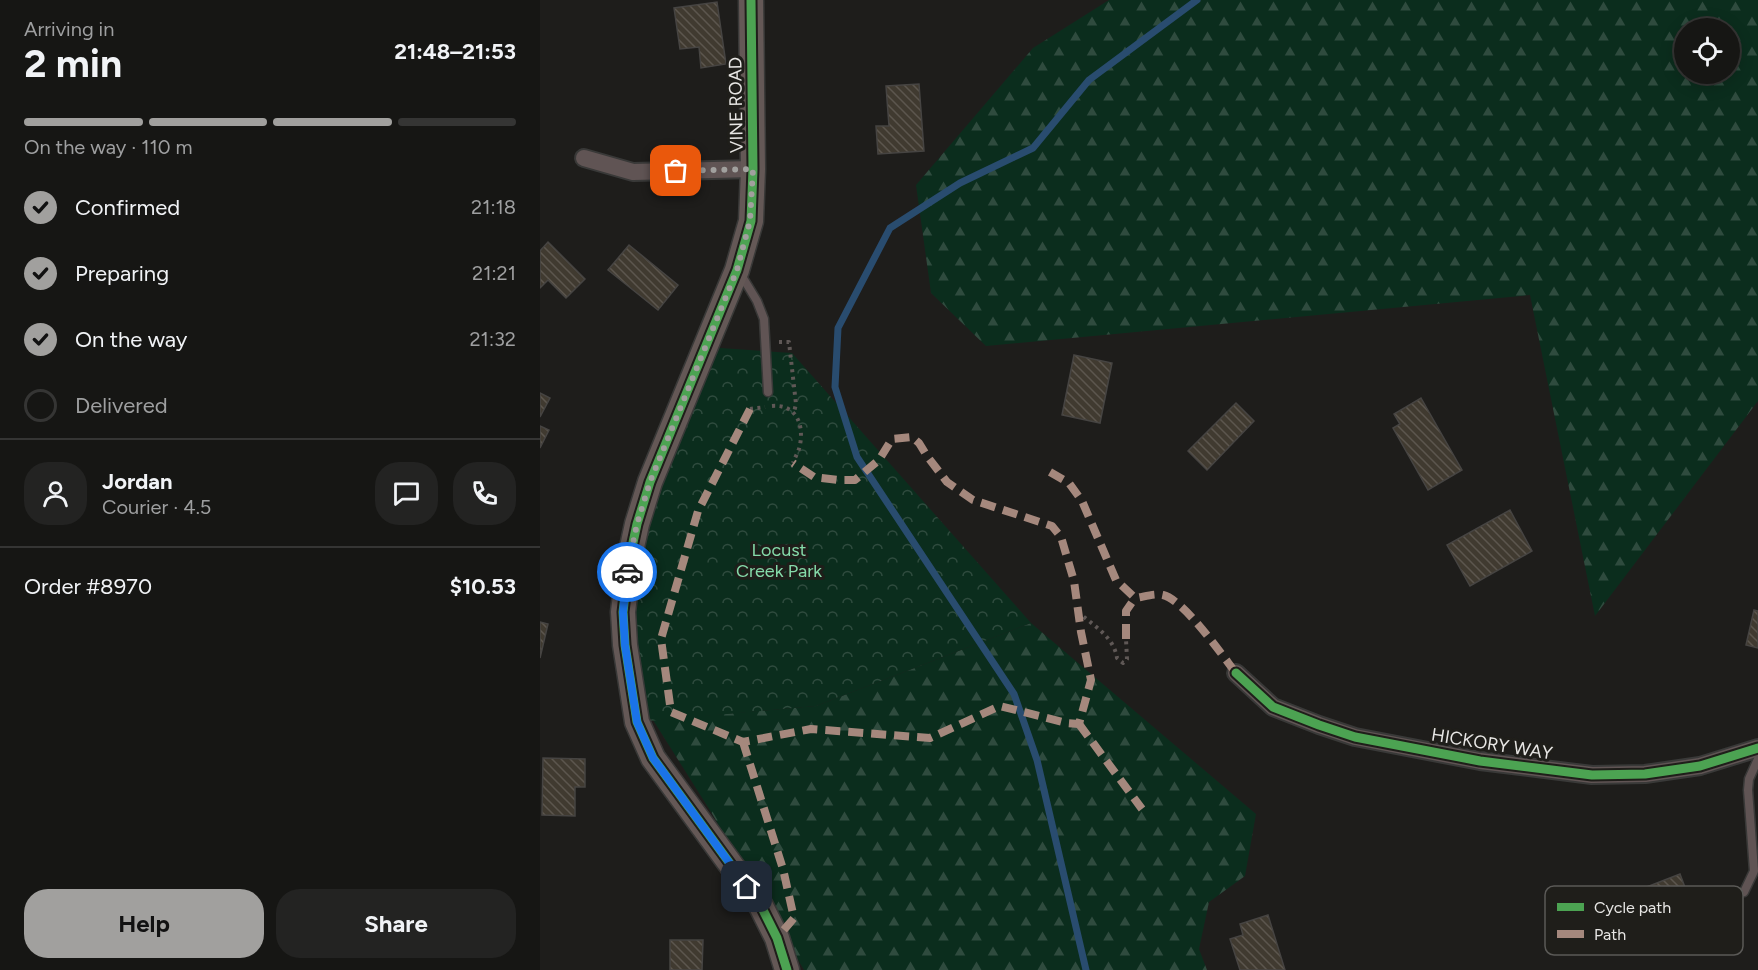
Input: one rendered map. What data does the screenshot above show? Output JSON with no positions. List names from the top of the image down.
{
  "streets": {
    "street": ["VINE ROAD", "HICKORY WAY"]
  },
  "parks": ["Locust Creek Park"],
  "legend": ["Cycle path", "Path"],
  "page": {
    "heading": ["2 min", "Arriving in", "21:48–21:53"],
    "panel": [
      "Jordan",
      "Courier · 4.5",
      "Order #8970",
      "$10.53"
    ],
    "bar": "On the way · 110 m",
    "list": [
      ["Confirmed", "21:18"],
      ["Preparing", "21:21"],
      ["On the way", "21:32"],
      "Delivered"
    ],
    "buttons": ["Help", "Share"]
  }
}
